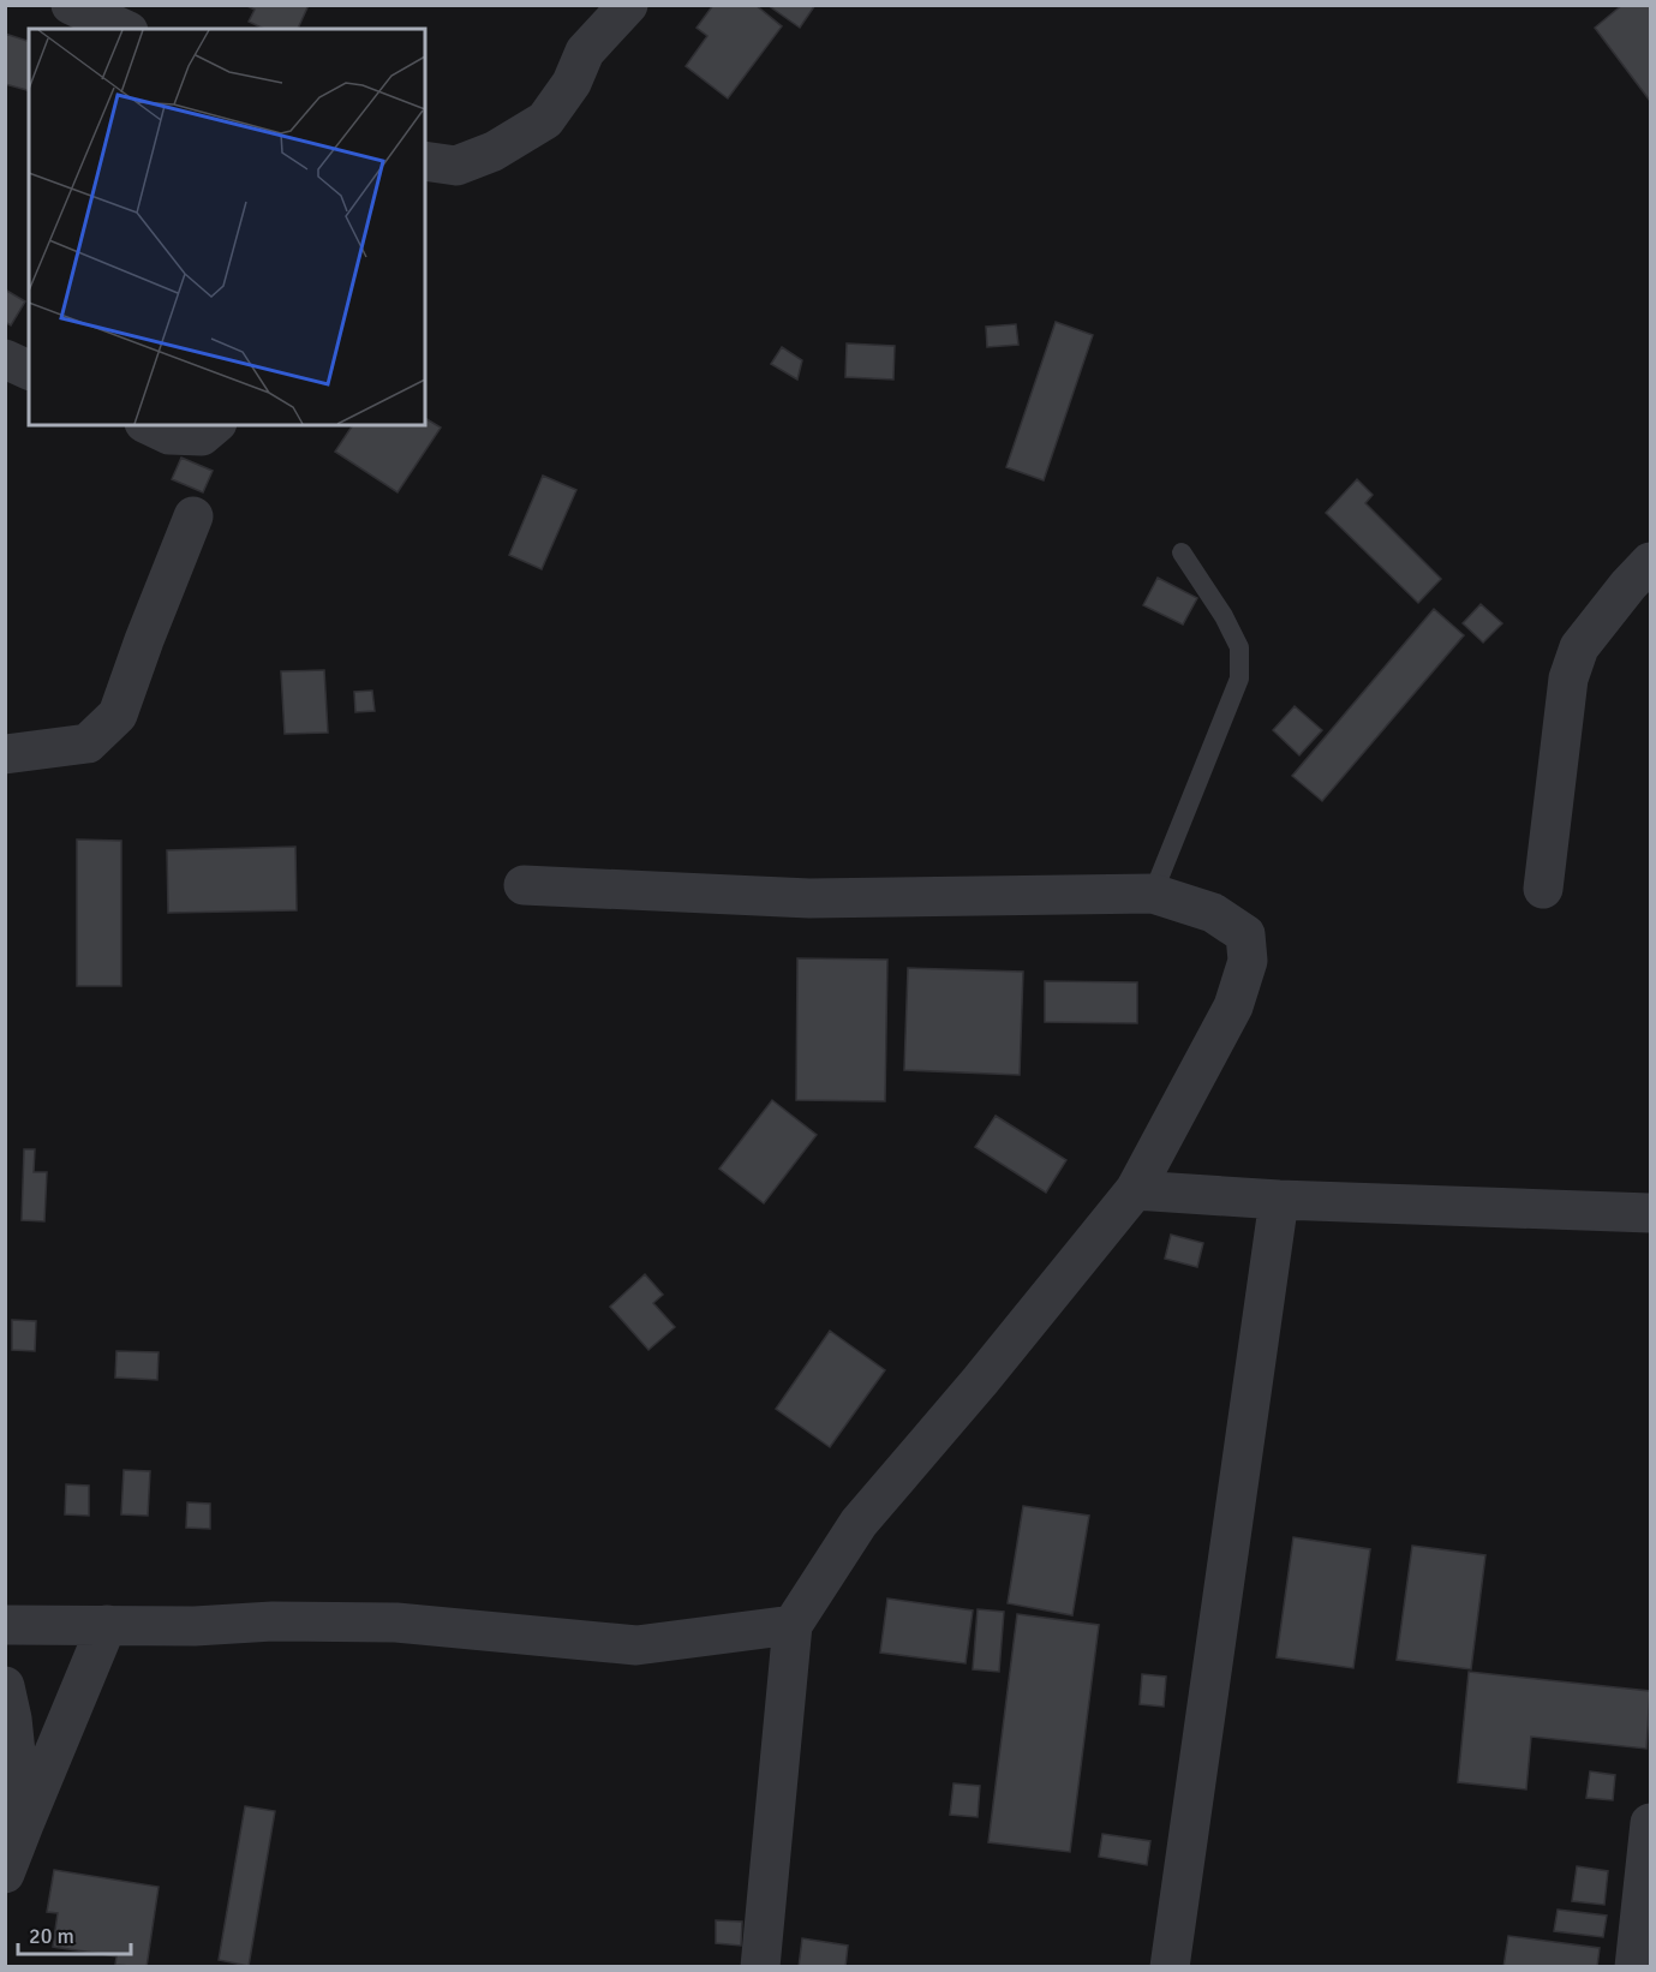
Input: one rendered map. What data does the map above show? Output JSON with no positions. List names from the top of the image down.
{
  "scale_bar": "20 m"
}
